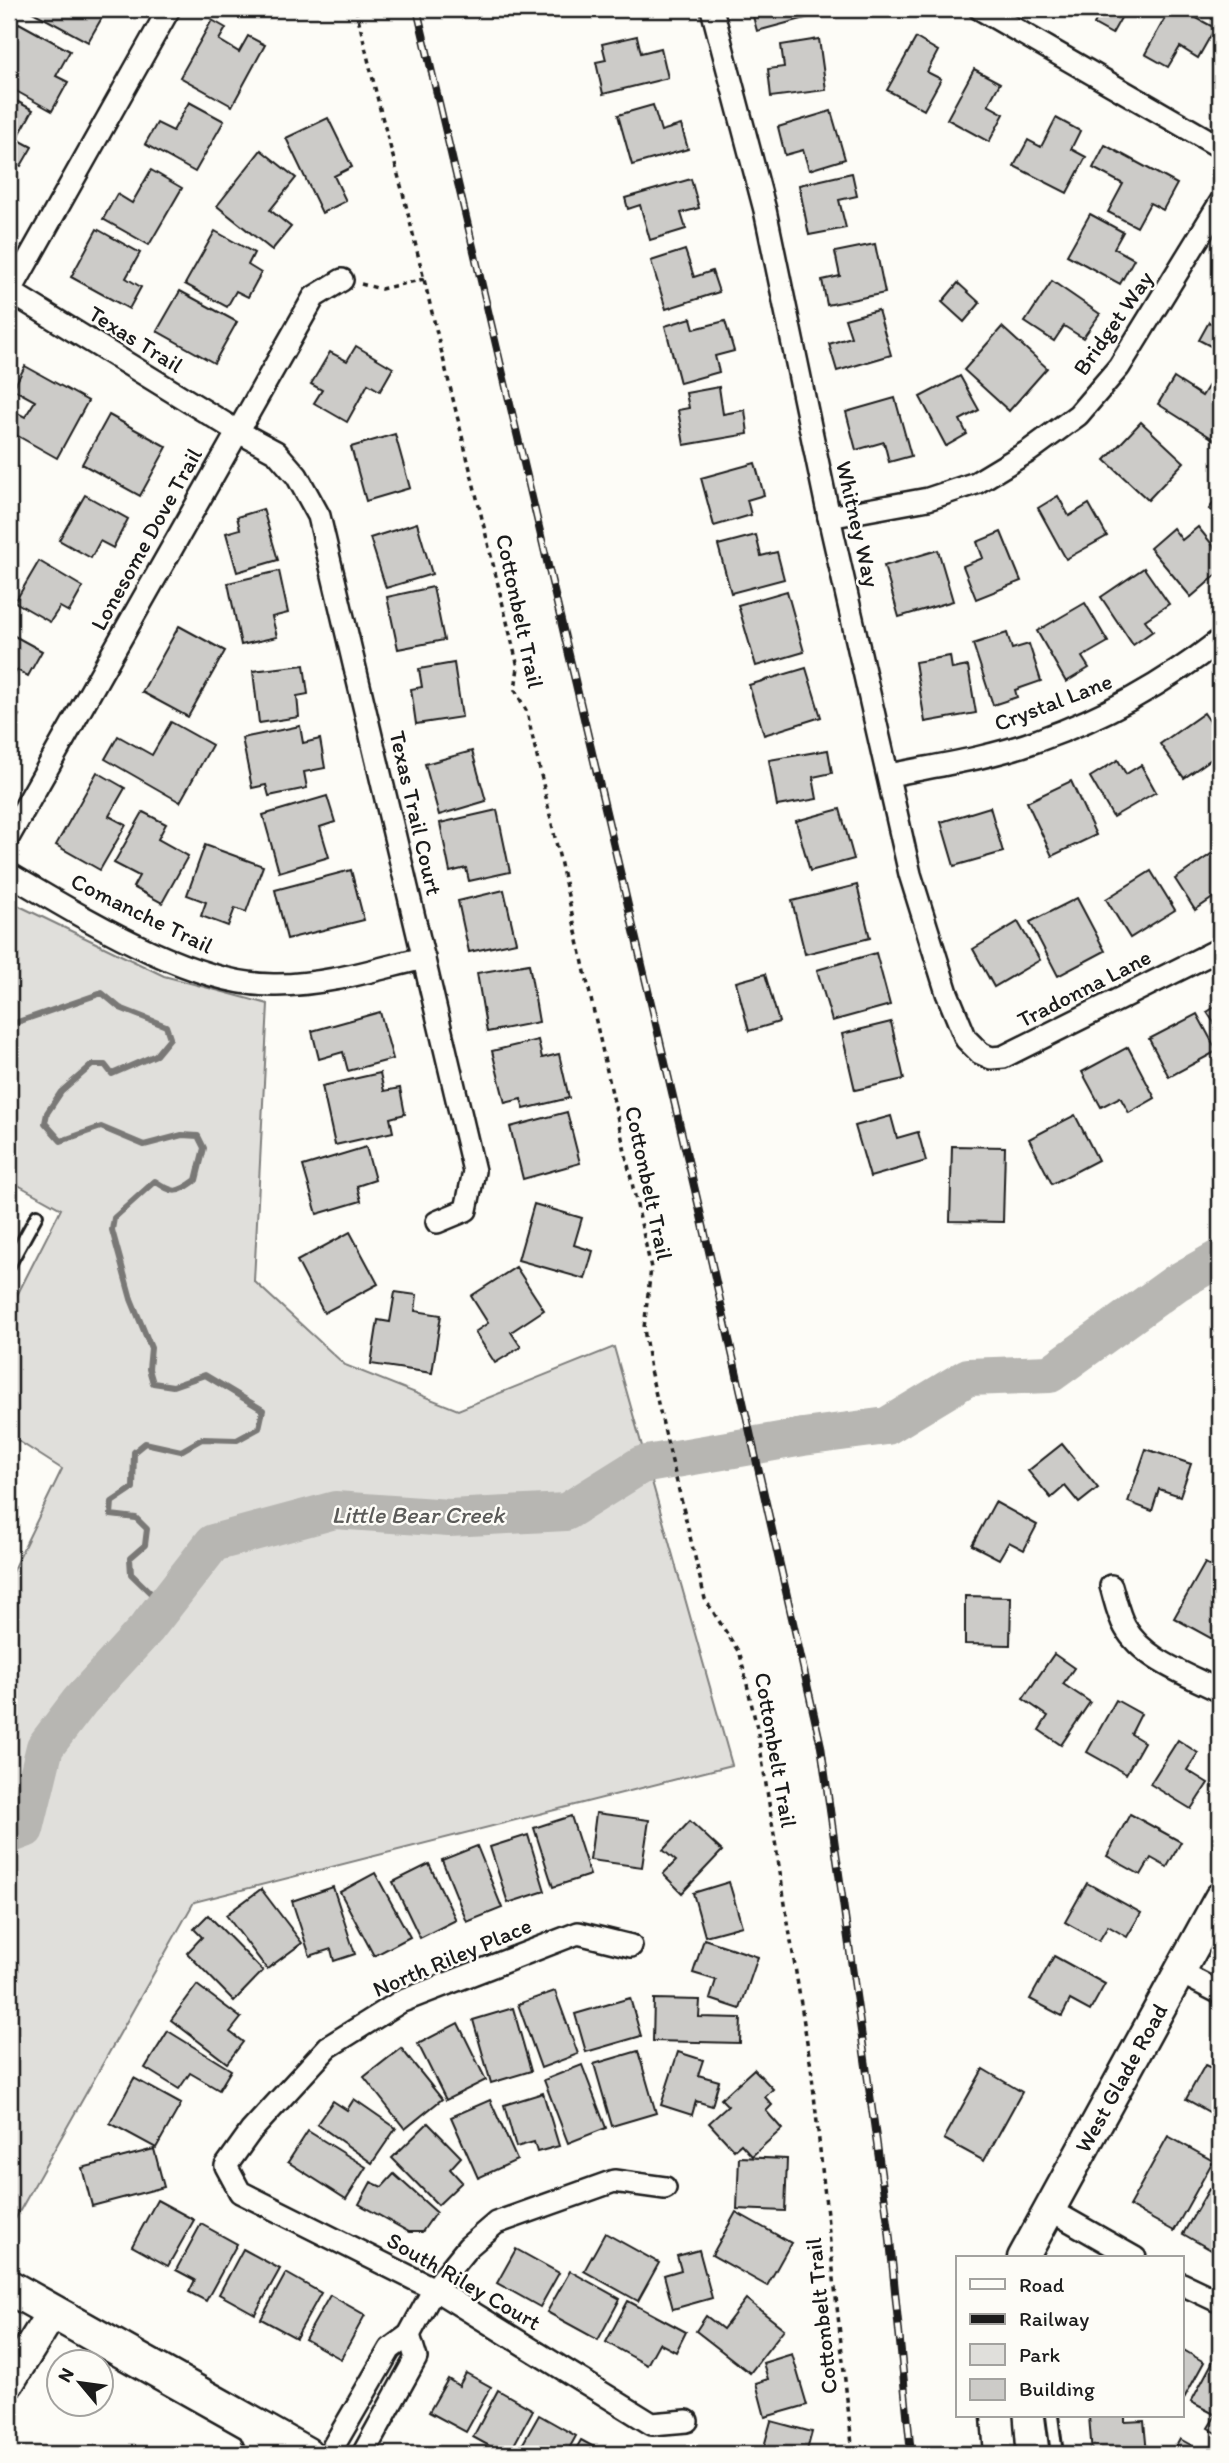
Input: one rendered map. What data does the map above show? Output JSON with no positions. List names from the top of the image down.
{
  "streets": {
    "main road": ["West Glade Road"],
    "street": [
      "Bridget Way",
      "Texas Trail",
      "Whitney Way",
      "Lonesome Dove Trail",
      "Crystal Lane",
      "Texas Trail Court",
      "Comanche Trail",
      "Tradonna Lane",
      "North Riley Place",
      "South Riley Court"
    ],
    "path": ["Cottonbelt Trail"]
  },
  "crossings": [
    ["Bridget Way", "Whitney Way"],
    ["Texas Trail", "Lonesome Dove Trail"],
    ["Texas Trail", "Texas Trail Court"],
    ["Whitney Way", "Crystal Lane"],
    ["Whitney Way", "Tradonna Lane"],
    ["Lonesome Dove Trail", "Texas Trail Court"],
    ["Texas Trail Court", "Comanche Trail"],
    ["North Riley Place", "South Riley Court"]
  ],
  "water": ["Little Bear Creek"],
  "legend": [
    "Road",
    "Railway",
    "Park",
    "Building"
  ],
  "north": "top left"
}
